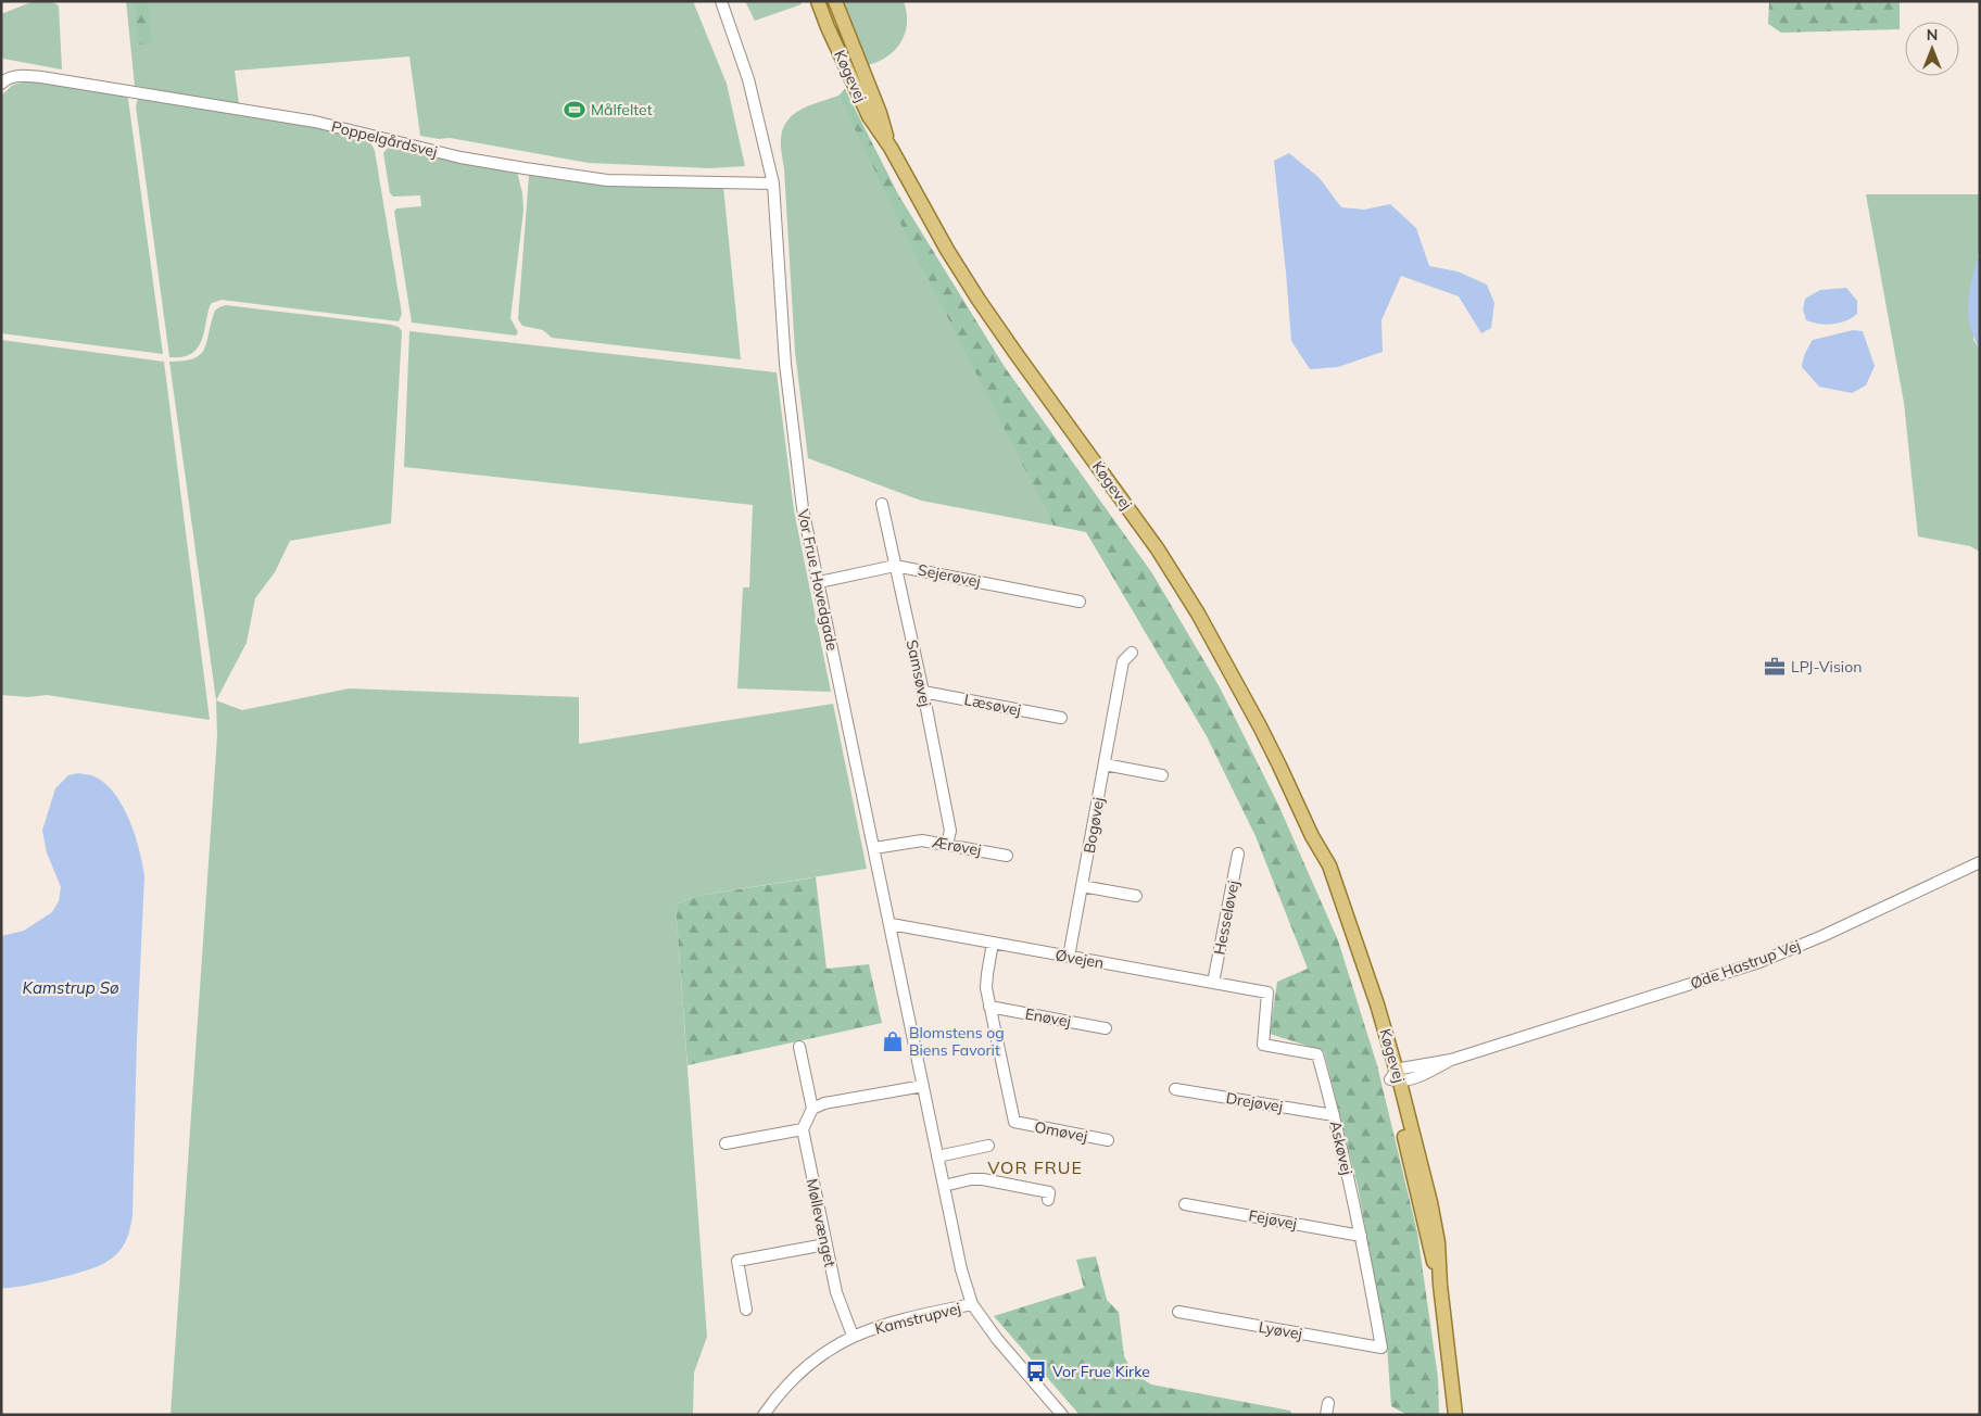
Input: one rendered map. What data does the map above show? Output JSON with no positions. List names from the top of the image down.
{
  "streets": {
    "main road": ["Køgevej"],
    "street": [
      "Poppelgårdsvej",
      "Sejerøvej",
      "Vor Frue Hovedgade",
      "Samsøvej",
      "Læsøvej",
      "Bogøvej",
      "Ærøvej",
      "Hesseløvej",
      "Øvejen",
      "Øde Hastrup Vej",
      "Enøvej",
      "Drejøvej",
      "Omøvej",
      "Askøvej",
      "Fejøvej",
      "Møllevænget",
      "Kamstrupvej",
      "Lyøvej"
    ]
  },
  "crossings": [
    ["Køgevej", "Øde Hastrup Vej"],
    ["Poppelgårdsvej", "Vor Frue Hovedgade"],
    ["Sejerøvej", "Vor Frue Hovedgade"],
    ["Sejerøvej", "Samsøvej"],
    ["Vor Frue Hovedgade", "Ærøvej"],
    ["Vor Frue Hovedgade", "Øvejen"],
    ["Vor Frue Hovedgade", "Kamstrupvej"],
    ["Samsøvej", "Læsøvej"],
    ["Samsøvej", "Ærøvej"],
    ["Bogøvej", "Øvejen"],
    ["Hesseløvej", "Øvejen"],
    ["Øvejen", "Askøvej"],
    ["Enøvej", "Omøvej"],
    ["Drejøvej", "Askøvej"],
    ["Askøvej", "Fejøvej"],
    ["Askøvej", "Lyøvej"],
    ["Møllevænget", "Kamstrupvej"]
  ],
  "districts": ["VOR FRUE"],
  "water": ["Kamstrup Sø"],
  "places": {
    "sports": ["Målfeltet"],
    "office": ["LPJ-Vision"],
    "shop": ["Blomstens og Biens Favorit"],
    "bus stop": ["Vor Frue Kirke"]
  },
  "north": "top"
}
